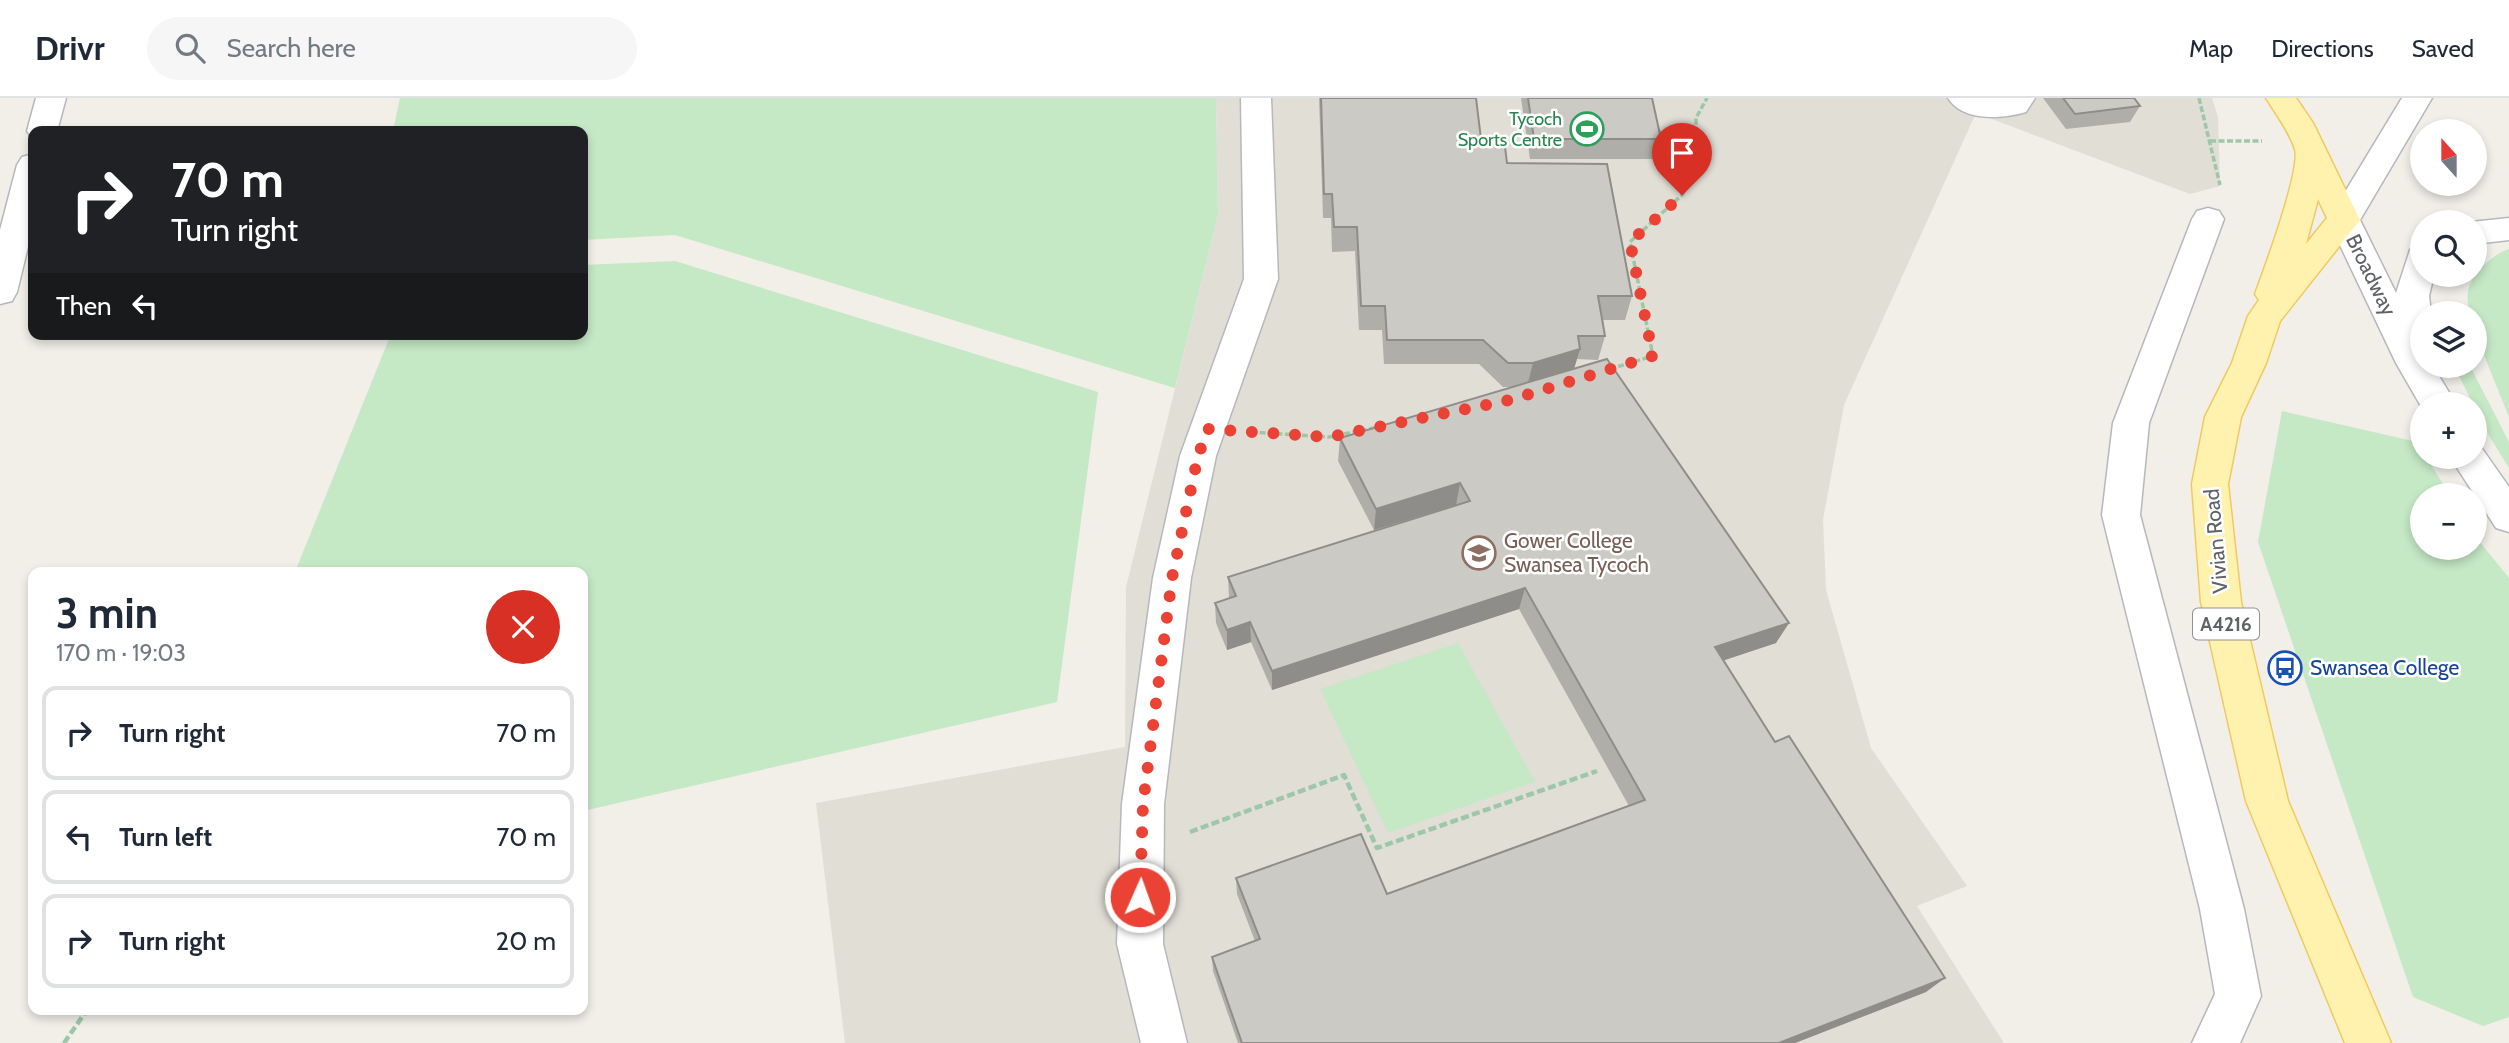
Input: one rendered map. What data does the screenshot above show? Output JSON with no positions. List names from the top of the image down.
{
  "streets": {
    "main road": ["Vivian Road", "A4216"],
    "street": ["Broadway"]
  },
  "crossings": [
    ["Broadway", "Vivian Road"],
    ["Vivian Road", "A4216"]
  ],
  "places": {
    "sports": ["Tycoch Sports Centre"],
    "school or university": ["Gower College Swansea Tycoch"],
    "bus stop": ["Swansea College"]
  },
  "north": "top",
  "page": {
    "header": "Drivr",
    "search": "Search here",
    "nav": ["Map", "Directions", "Saved"],
    "map_buttons": ["+", "−"],
    "turn": ["70 m", "Turn right"],
    "then": "Then",
    "heading": ["3 min", "170 m · 19:03"],
    "list": [
      {
        "name": "Turn right",
        "value": "70 m"
      },
      {
        "name": "Turn left",
        "value": "70 m"
      },
      {
        "name": "Turn right",
        "value": "20 m"
      }
    ]
  }
}
